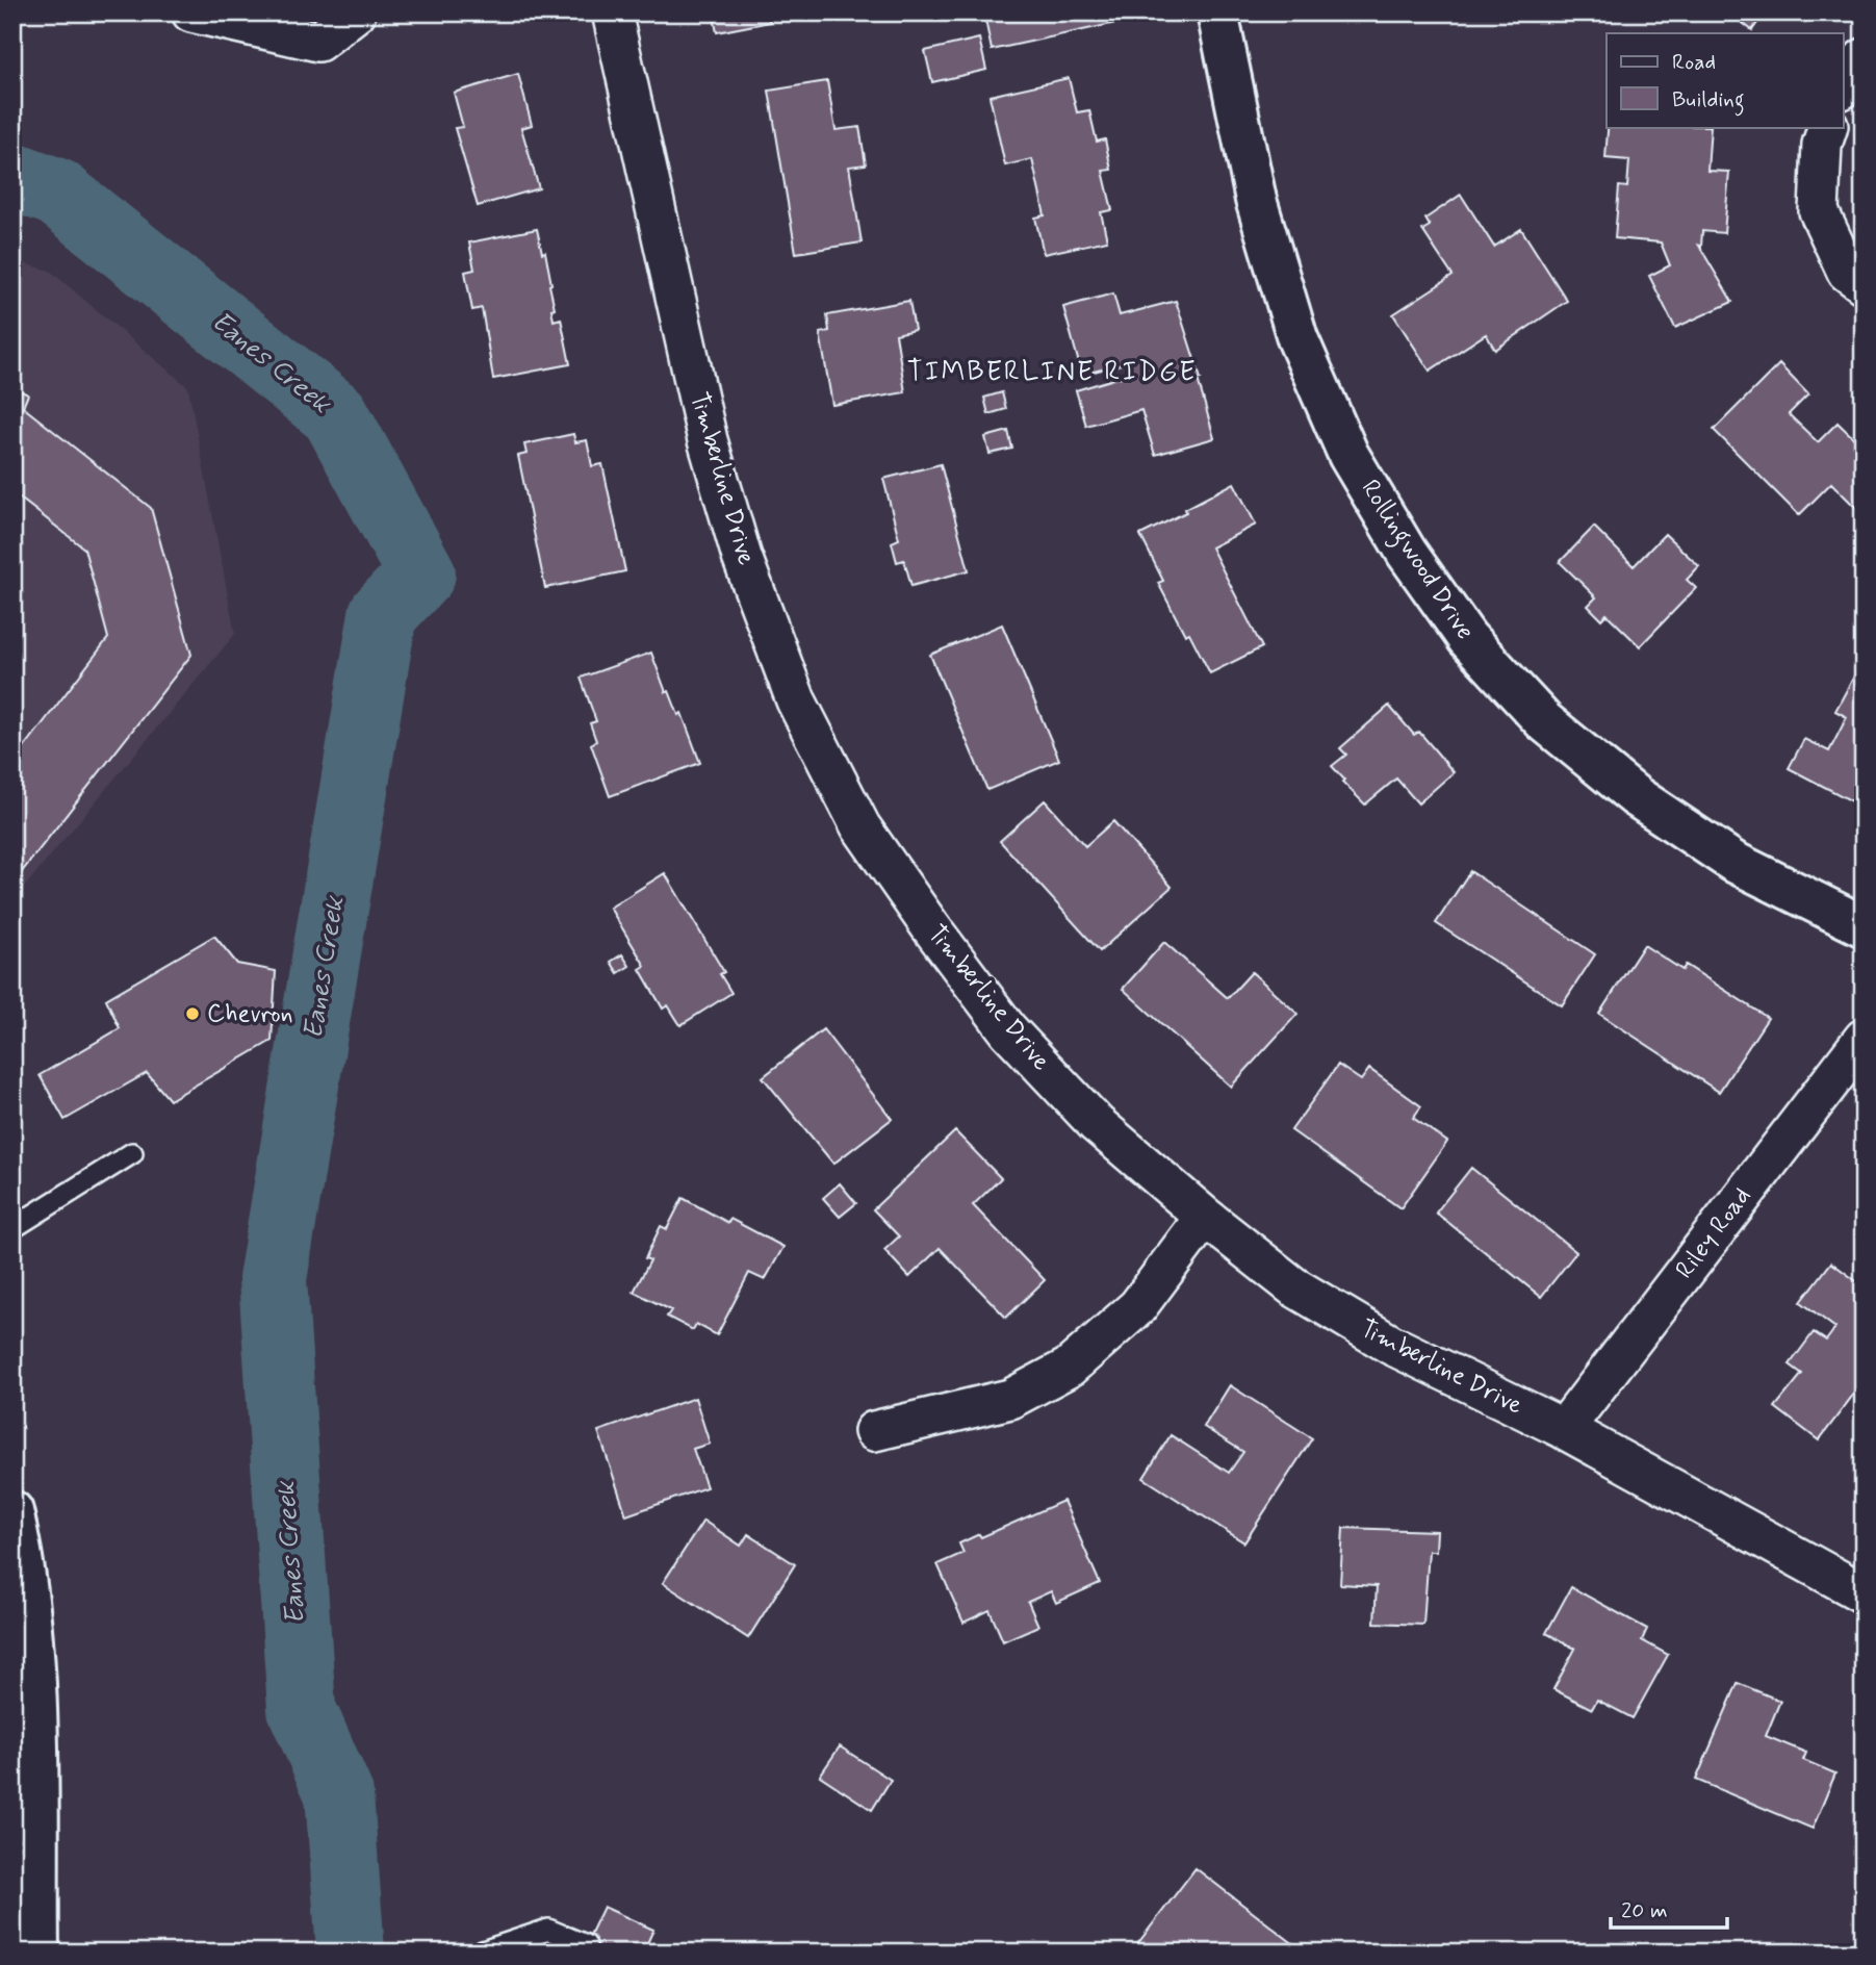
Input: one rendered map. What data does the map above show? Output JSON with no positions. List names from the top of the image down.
{
  "streets": {
    "street": ["Timberline Drive", "Rollingwood Drive", "Riley Road"]
  },
  "crossings": [
    ["Timberline Drive", "Riley Road"]
  ],
  "districts": ["TIMBERLINE RIDGE"],
  "water": ["Eanes Creek"],
  "places": ["Chevron"],
  "legend": ["Road", "Building"],
  "scale_bar": "20 m"
}
